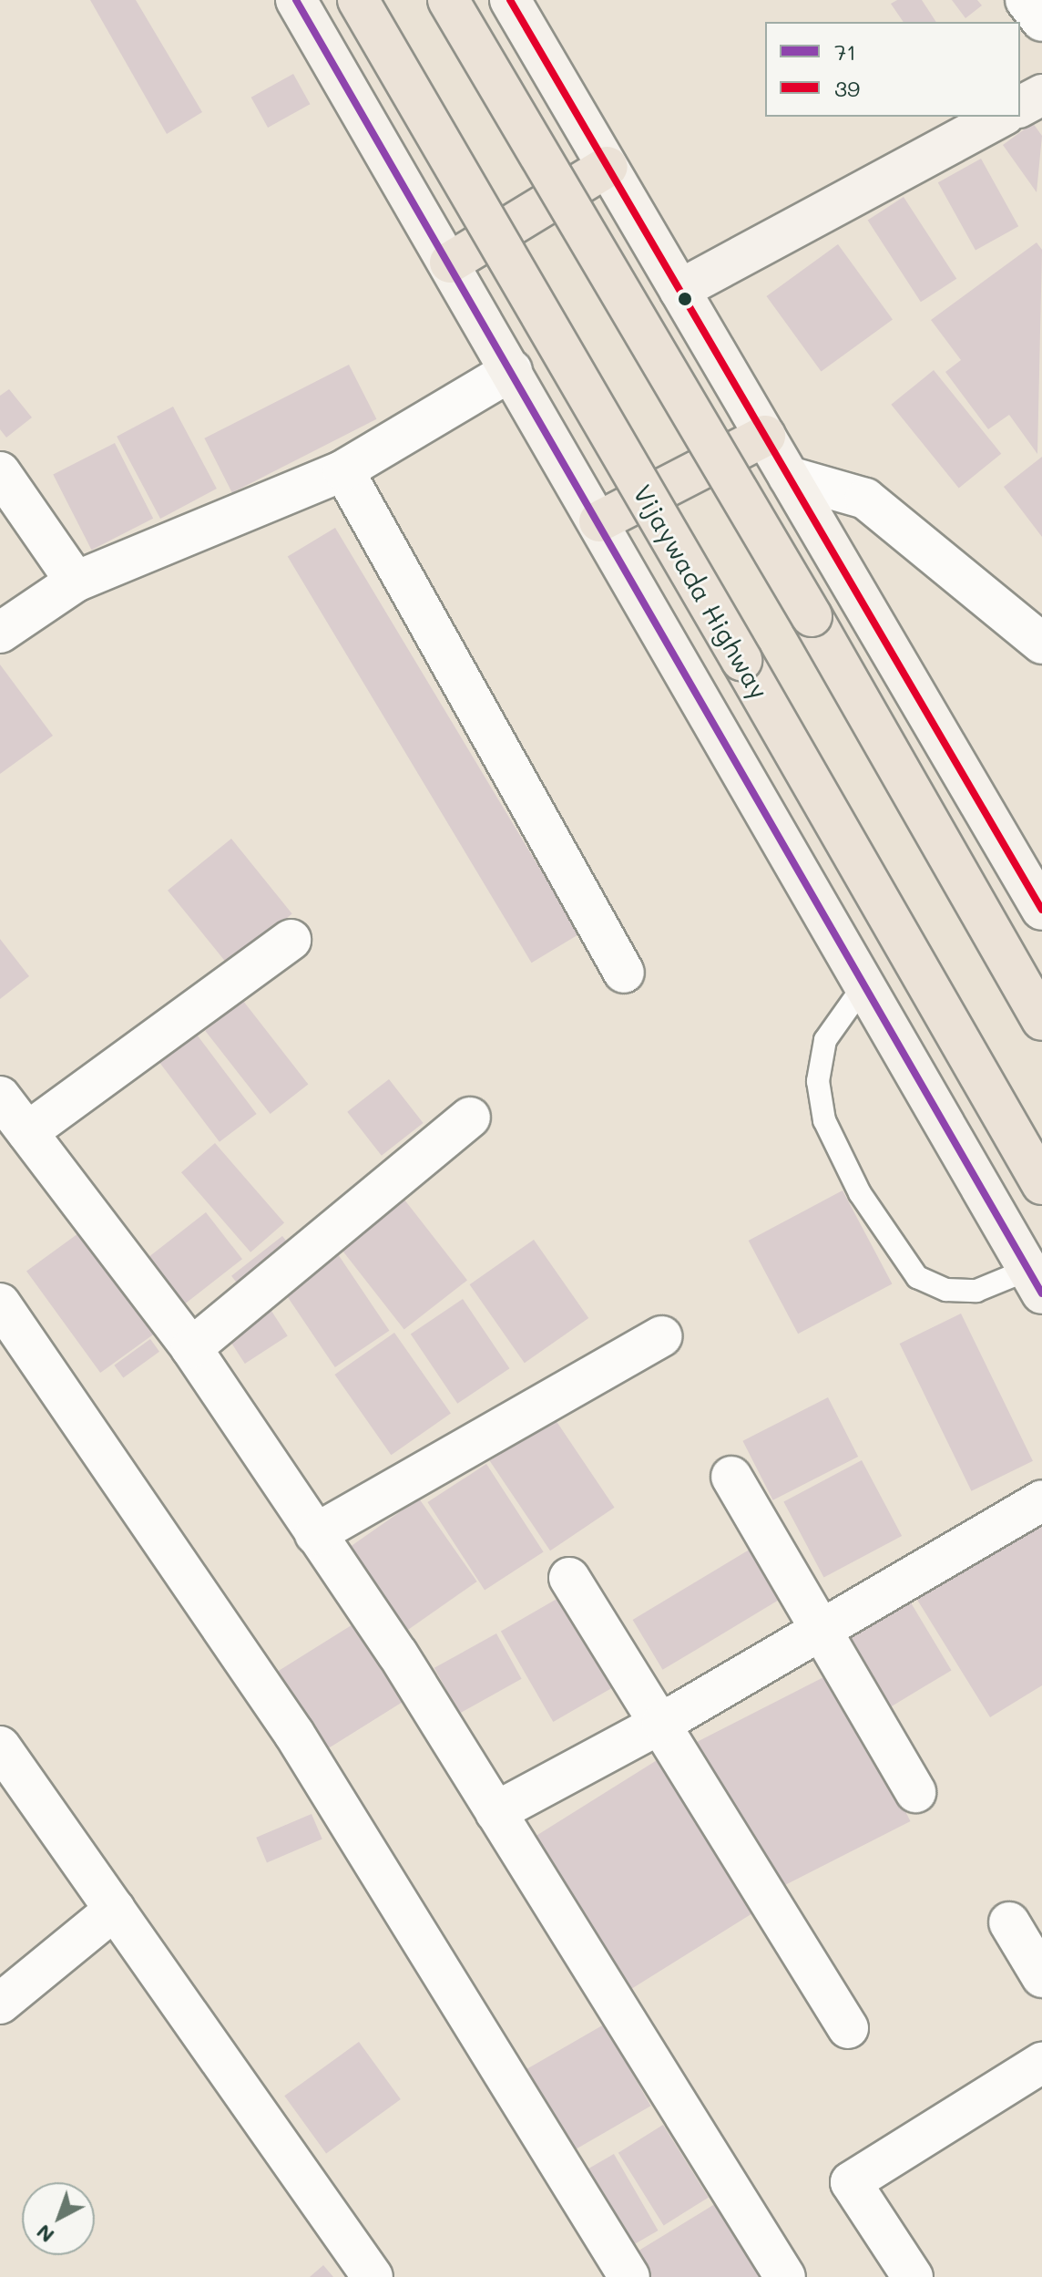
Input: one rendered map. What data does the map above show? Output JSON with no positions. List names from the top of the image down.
{
  "streets": {
    "highway": ["Vijaywada Highway"]
  },
  "lines": ["transit line 71", "transit line 39"],
  "legend": ["71", "39"],
  "north": "bottom left"
}
